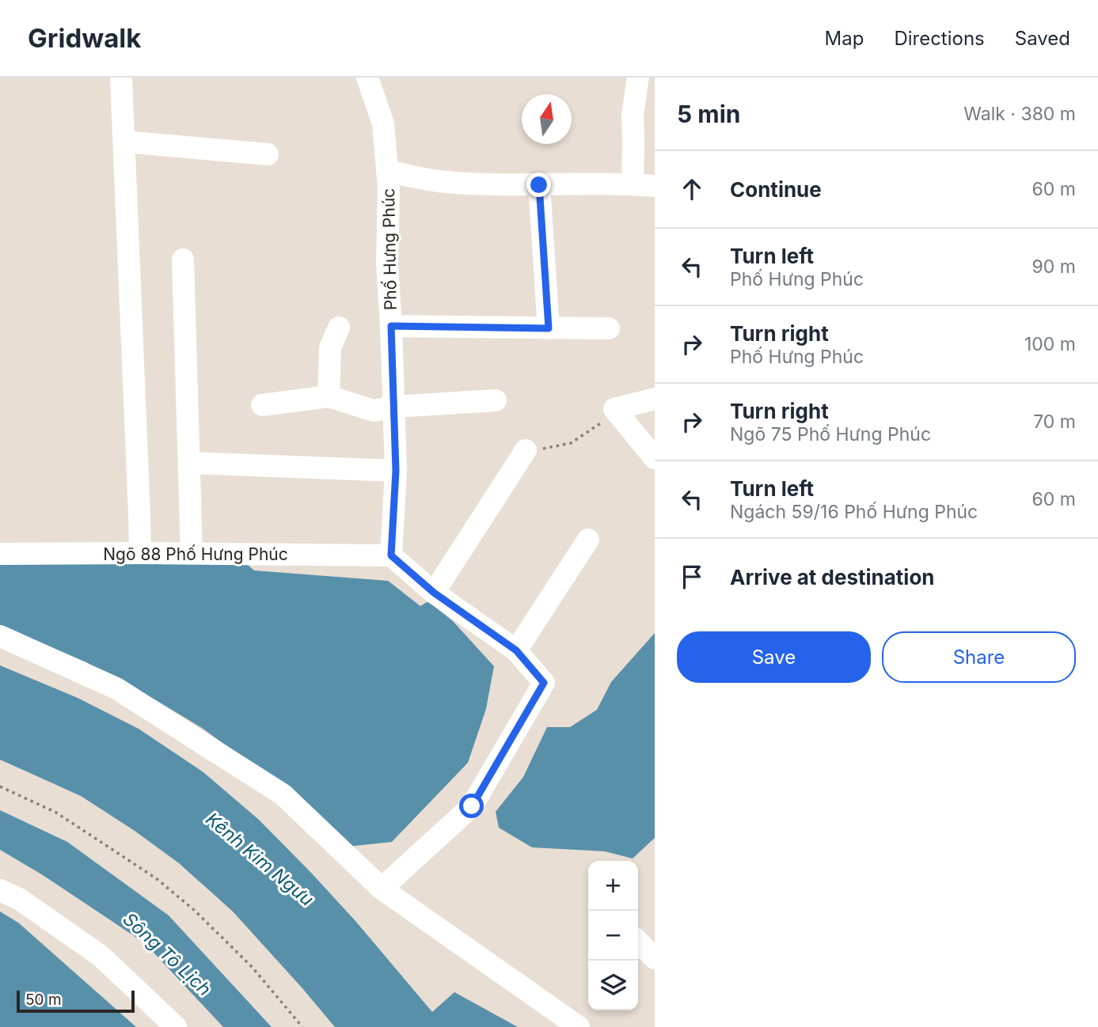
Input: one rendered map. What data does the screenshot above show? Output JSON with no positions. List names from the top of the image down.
{
  "streets": {
    "street": ["Phố Hưng Phúc", "Ngõ 88 Phố Hưng Phúc"]
  },
  "crossings": [
    ["Phố Hưng Phúc", "Ngõ 88 Phố Hưng Phúc"]
  ],
  "water": ["Kênh Kim Ngưu", "Sông Tô Lịch"],
  "scale_bar": "50 m",
  "north": "top",
  "page": {
    "header": "Gridwalk",
    "nav": ["Map", "Directions", "Saved"],
    "heading": ["5 min", "Walk · 380 m"],
    "list": [
      ["Continue", "60 m"],
      ["Turn left", "Phố Hưng Phúc", "90 m"],
      ["Turn right", "Phố Hưng Phúc", "100 m"],
      ["Turn right", "Ngõ 75 Phố Hưng Phúc", "70 m"],
      ["Turn left", "Ngách 59/16 Phố Hưng Phúc", "60 m"],
      "Arrive at destination"
    ],
    "buttons": ["Save", "Share"],
    "map_buttons": ["+", "−"],
    "scale": "50 m"
  }
}
